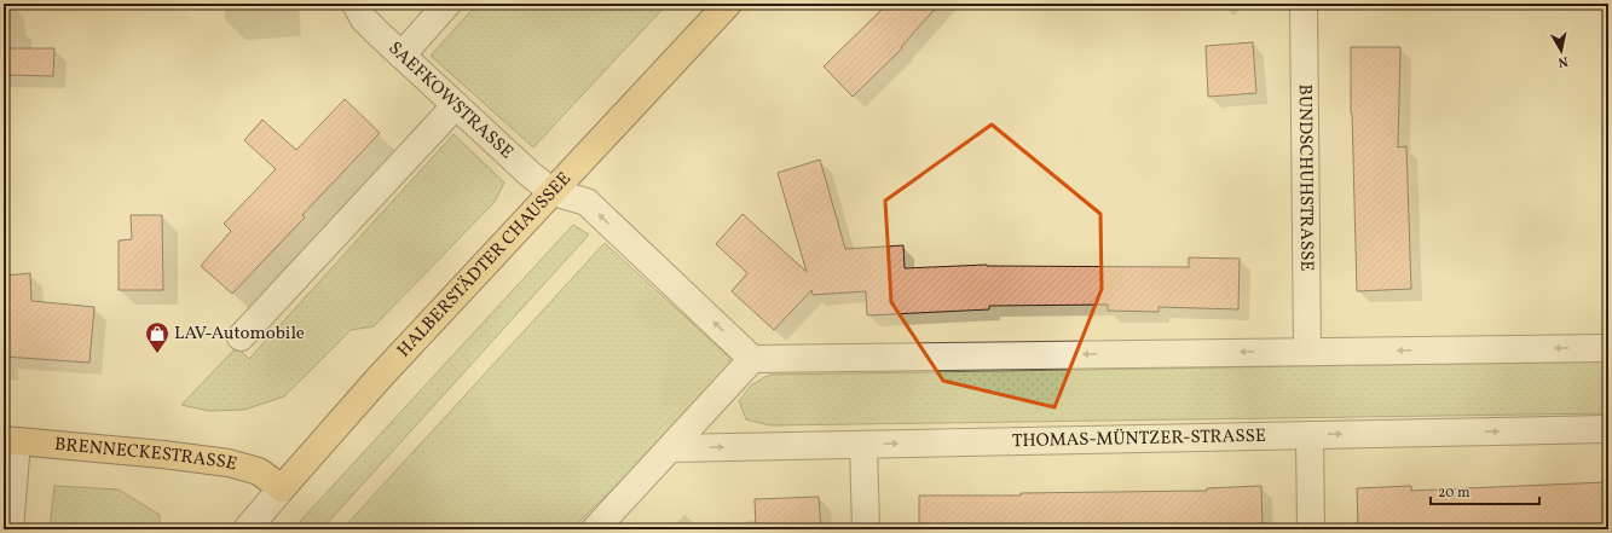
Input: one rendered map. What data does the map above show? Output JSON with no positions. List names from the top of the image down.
{
  "streets": {
    "main road": ["HALBERSTÄDTER CHAUSSEE", "BRENNECKESTRASSE"],
    "street": ["SAEFKOWSTRASSE", "BUNDSCHUHSTRASSE", "THOMAS-MÜNTZER-STRASSE"]
  },
  "crossings": [
    ["SAEFKOWSTRASSE", "HALBERSTÄDTER CHAUSSEE"],
    ["HALBERSTÄDTER CHAUSSEE", "BRENNECKESTRASSE"]
  ],
  "places": {
    "shop": ["LAV-Automobile"]
  },
  "scale_bar": "20 m",
  "north": "bottom"
}
